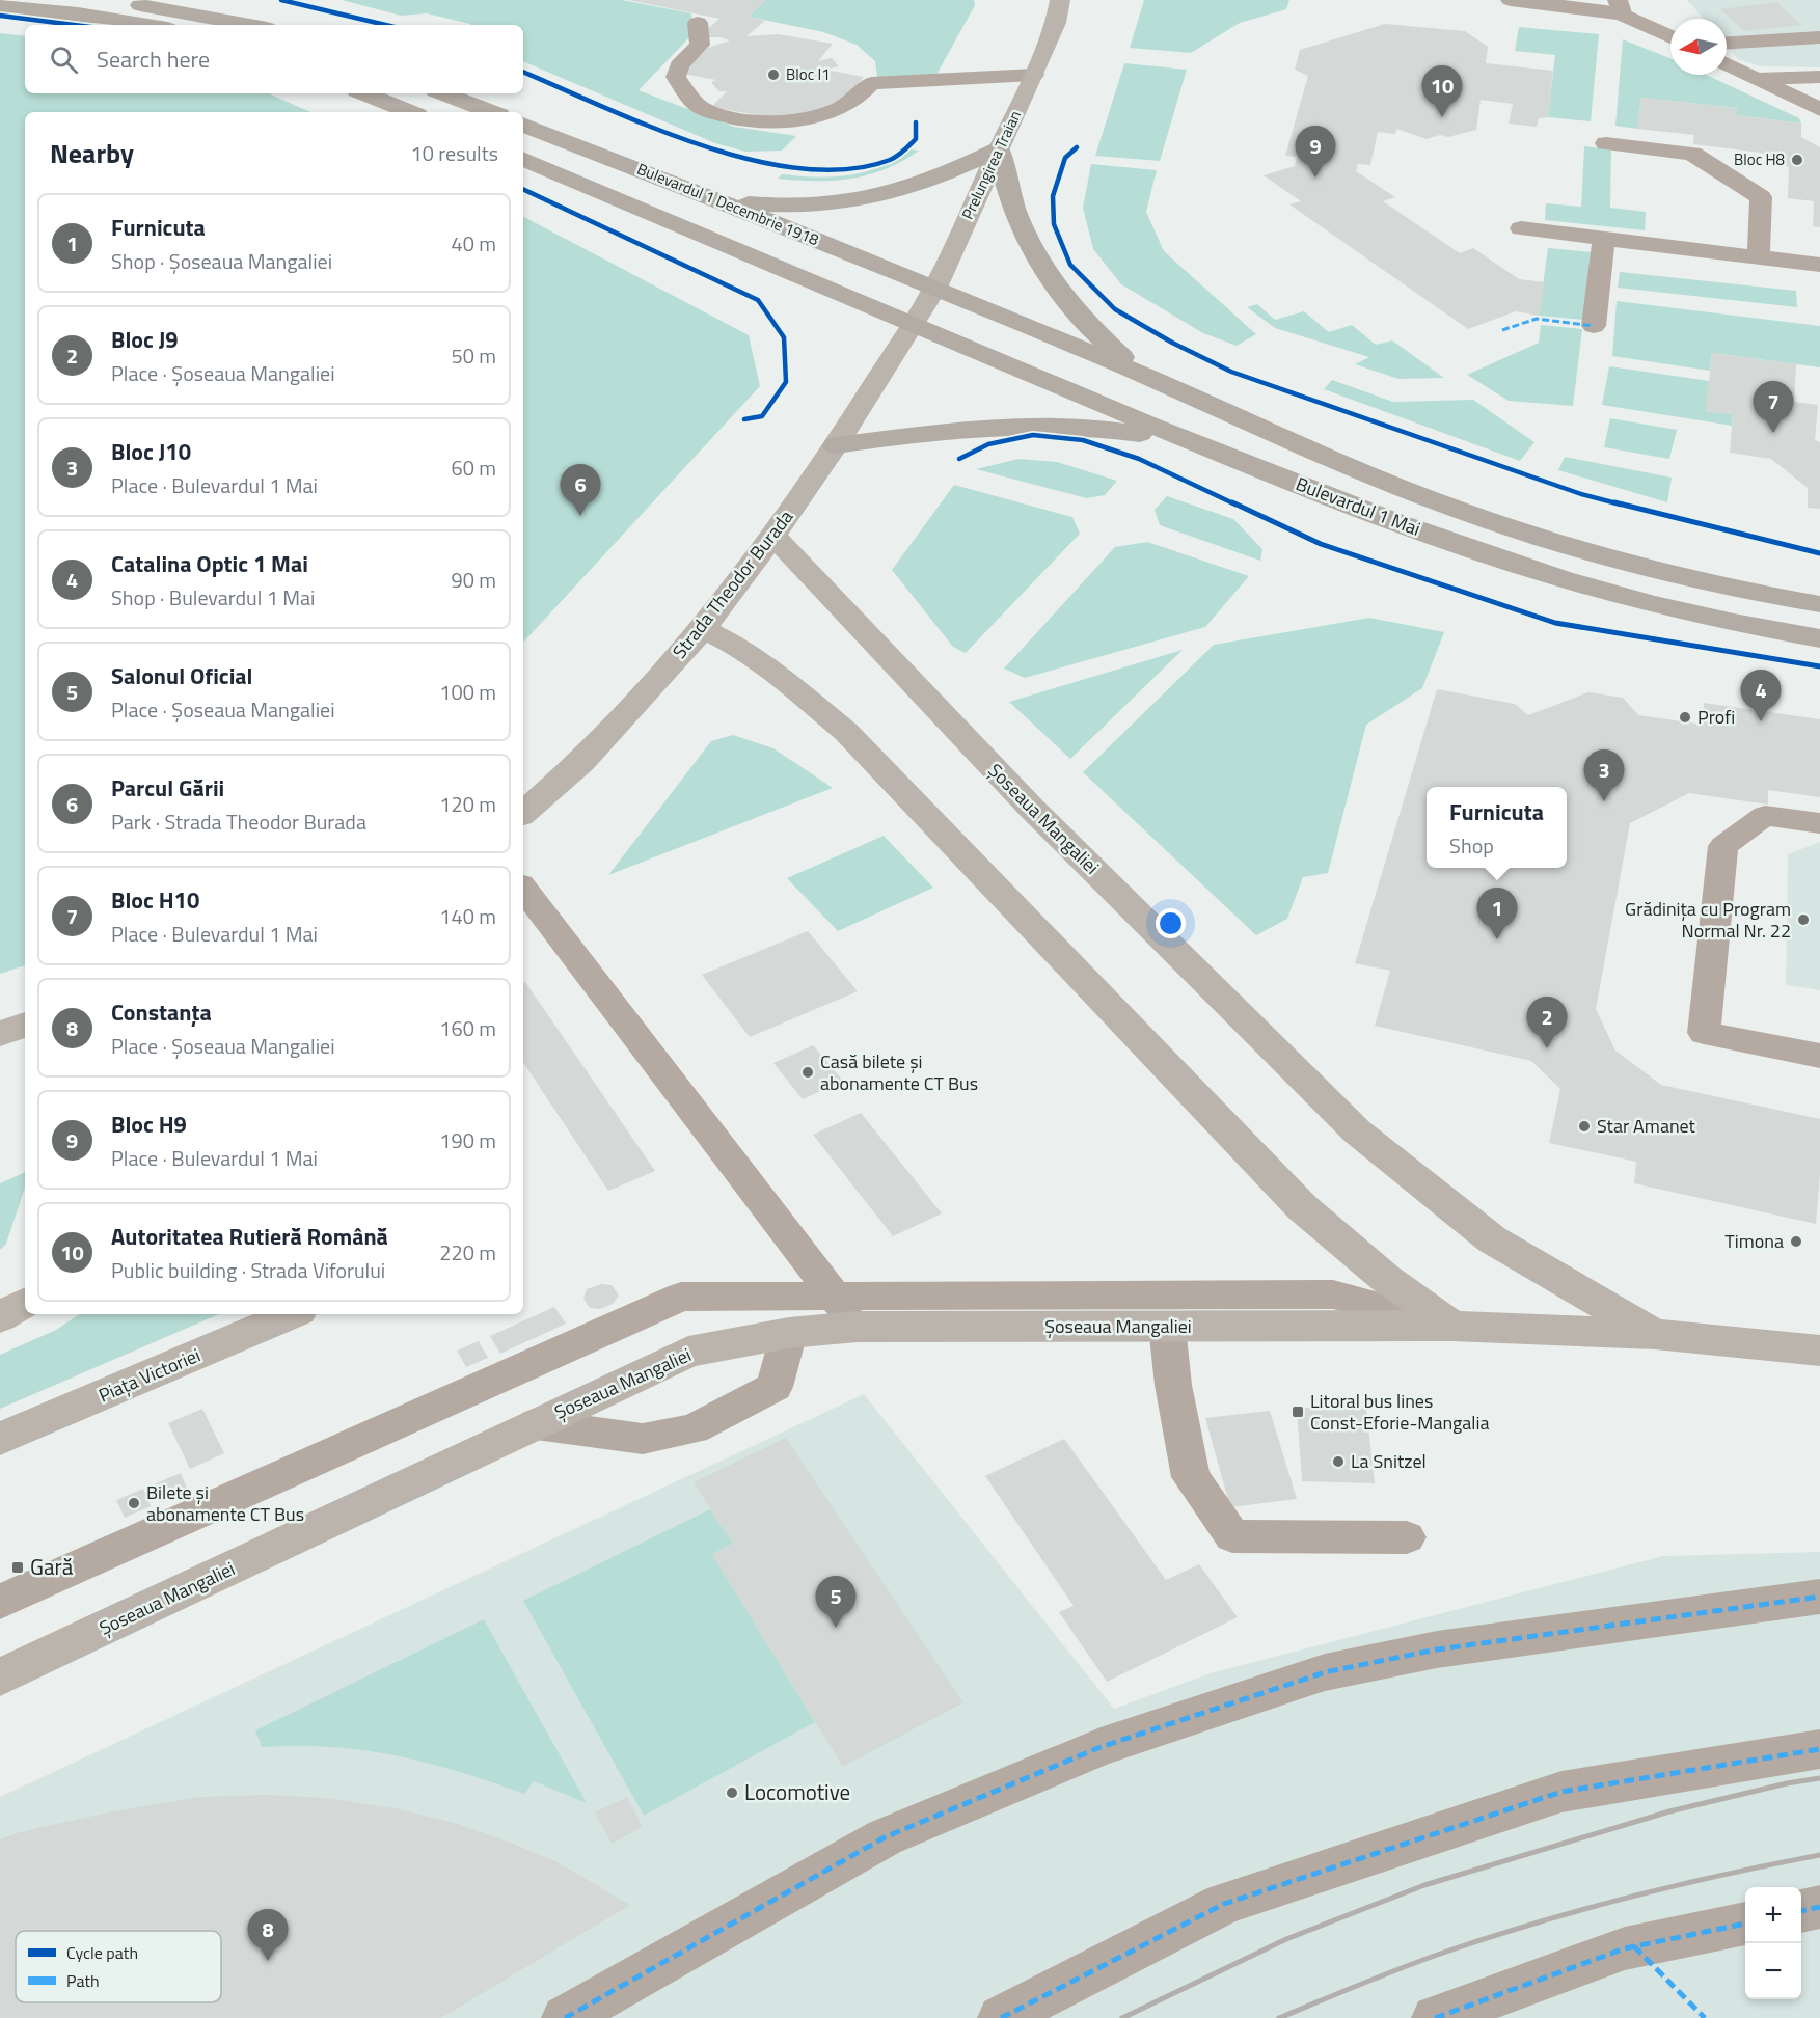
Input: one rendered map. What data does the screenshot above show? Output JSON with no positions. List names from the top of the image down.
{
  "streets": {
    "main road": ["Bulevardul 1 Decembrie 1918", "Bulevardul 1 Mai"],
    "street": [
      "Prelungirea Traian",
      "Strada Theodor Burada",
      "Șoseaua Mangaliei",
      "Piața Victoriei"
    ]
  },
  "crossings": [
    ["Prelungirea Traian", "Bulevardul 1 Decembrie 1918"],
    ["Prelungirea Traian", "Bulevardul 1 Mai"],
    ["Prelungirea Traian", "Strada Theodor Burada"],
    ["Bulevardul 1 Decembrie 1918", "Bulevardul 1 Mai"],
    ["Bulevardul 1 Decembrie 1918", "Strada Theodor Burada"],
    ["Bulevardul 1 Mai", "Strada Theodor Burada"],
    ["Strada Theodor Burada", "Șoseaua Mangaliei"]
  ],
  "places": {
    "other": [
      "Bloc I1",
      "Bloc H8",
      "Profi",
      "Grădinița cu Program Normal Nr. 22",
      "Casă bilete și abonamente CT Bus",
      "Star Amanet",
      "Timona",
      "La Snitzel",
      "Bilete și abonamente CT Bus",
      "Locomotive"
    ],
    "transit": ["Litoral bus lines Const-Eforie-Mangalia", "Gară"]
  },
  "legend": ["Cycle path", "Path"],
  "north": "left",
  "page": {
    "search": "Search here",
    "pins": [
      "10",
      "9",
      "7",
      "6",
      "4",
      "3",
      "1",
      "2",
      "5",
      "8"
    ],
    "heading": ["Nearby", "10 results"],
    "list": [
      {
        "mark": "1",
        "name": "Furnicuta",
        "note": "Shop · Șoseaua Mangaliei",
        "value": "40 m"
      },
      {
        "mark": "2",
        "name": "Bloc J9",
        "note": "Place · Șoseaua Mangaliei",
        "value": "50 m"
      },
      {
        "mark": "3",
        "name": "Bloc J10",
        "note": "Place · Bulevardul 1 Mai",
        "value": "60 m"
      },
      {
        "mark": "4",
        "name": "Catalina Optic 1 Mai",
        "note": "Shop · Bulevardul 1 Mai",
        "value": "90 m"
      },
      {
        "mark": "5",
        "name": "Salonul Oficial",
        "note": "Place · Șoseaua Mangaliei",
        "value": "100 m"
      },
      {
        "mark": "6",
        "name": "Parcul Gării",
        "note": "Park · Strada Theodor Burada",
        "value": "120 m"
      },
      {
        "mark": "7",
        "name": "Bloc H10",
        "note": "Place · Bulevardul 1 Mai",
        "value": "140 m"
      },
      {
        "mark": "8",
        "name": "Constanța",
        "note": "Place · Șoseaua Mangaliei",
        "value": "160 m"
      },
      {
        "mark": "9",
        "name": "Bloc H9",
        "note": "Place · Bulevardul 1 Mai",
        "value": "190 m"
      },
      {
        "mark": "10",
        "name": "Autoritatea Rutieră Română",
        "note": "Public building · Strada Viforului",
        "value": "220 m"
      }
    ],
    "popup": ["Furnicuta", "Shop"],
    "map_buttons": ["+", "−"]
  }
}
